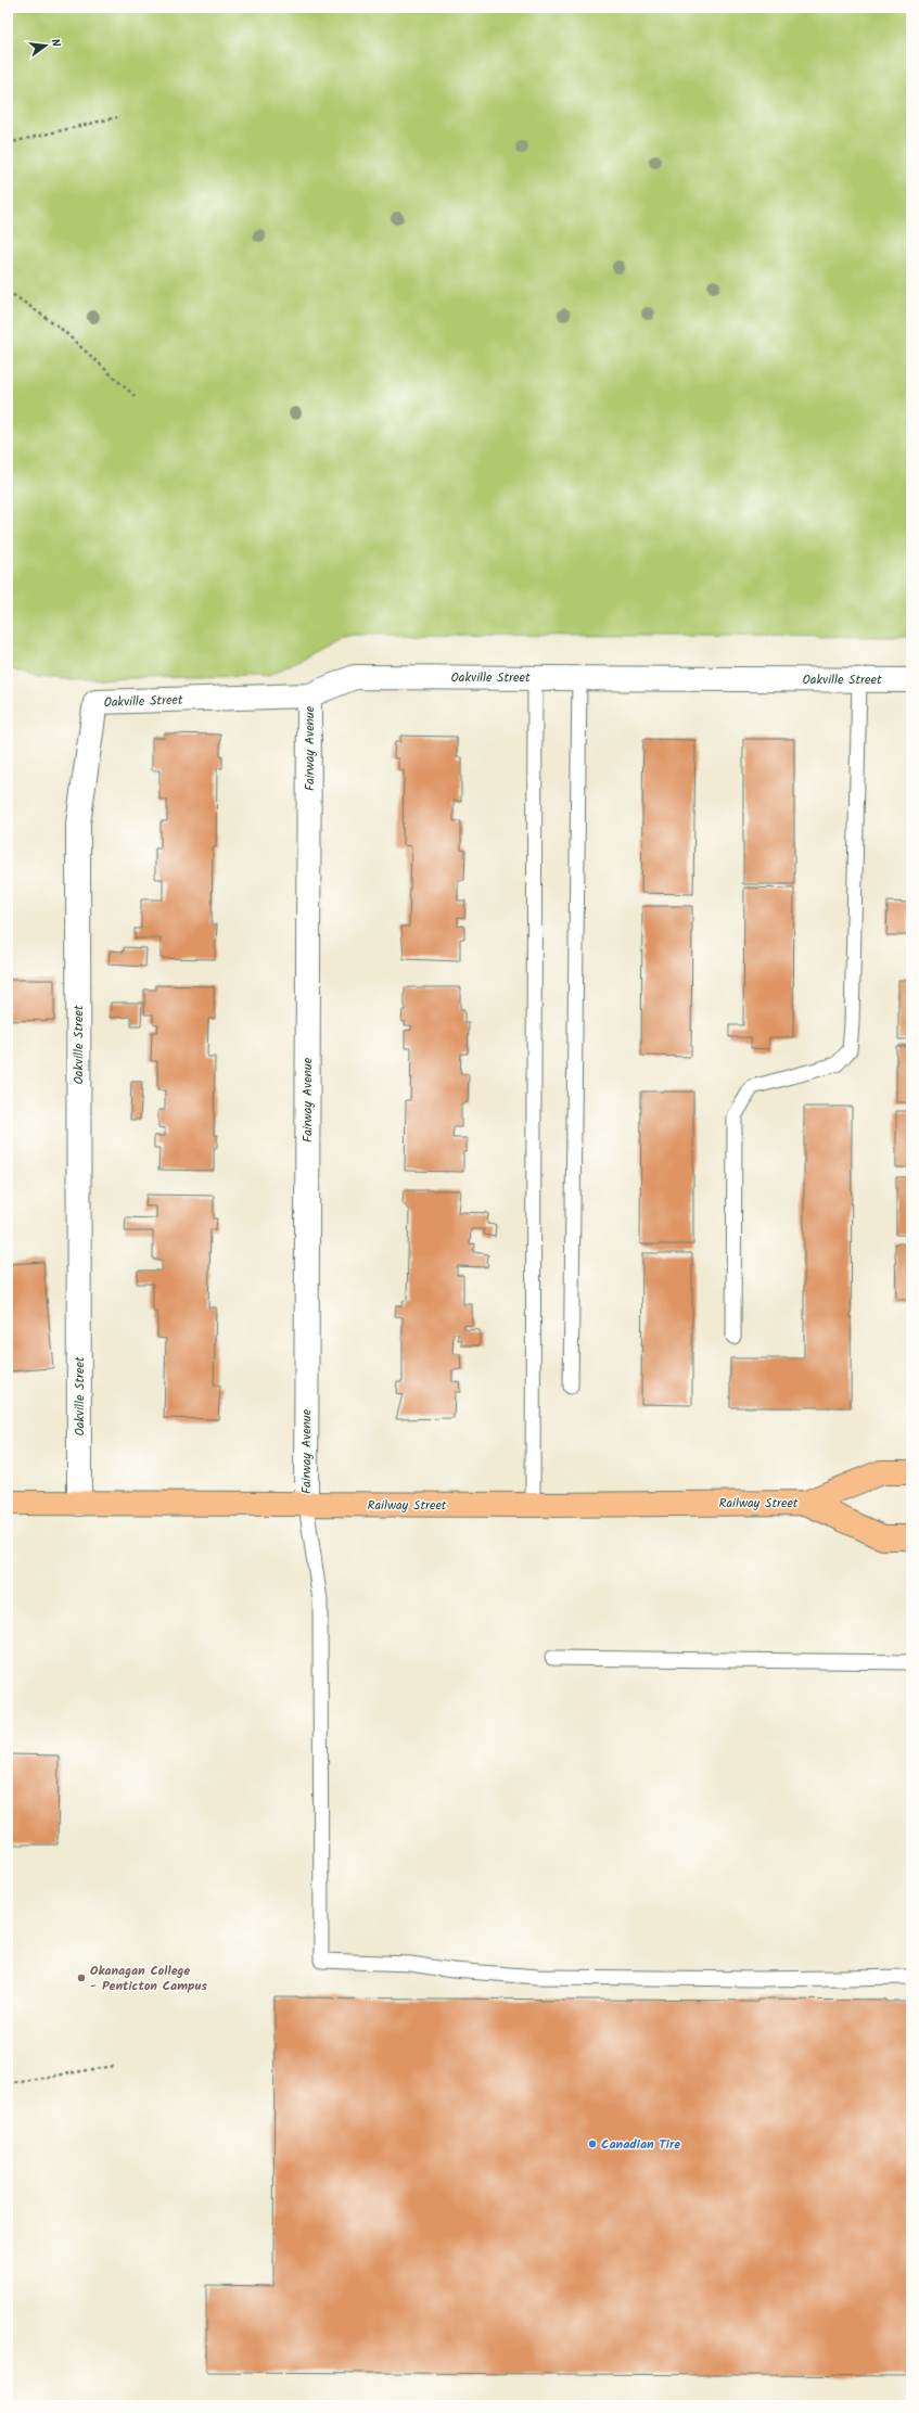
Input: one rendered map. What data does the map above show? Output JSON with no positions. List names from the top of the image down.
{
  "streets": {
    "highway": ["Railway Street"],
    "street": ["Oakville Street", "Fairway Avenue"]
  },
  "crossings": [
    ["Oakville Street", "Fairway Avenue"],
    ["Oakville Street", "Railway Street"],
    ["Fairway Avenue", "Railway Street"]
  ],
  "places": ["Okanagan College - Penticton Campus", "Canadian Tire"],
  "north": "right"
}
